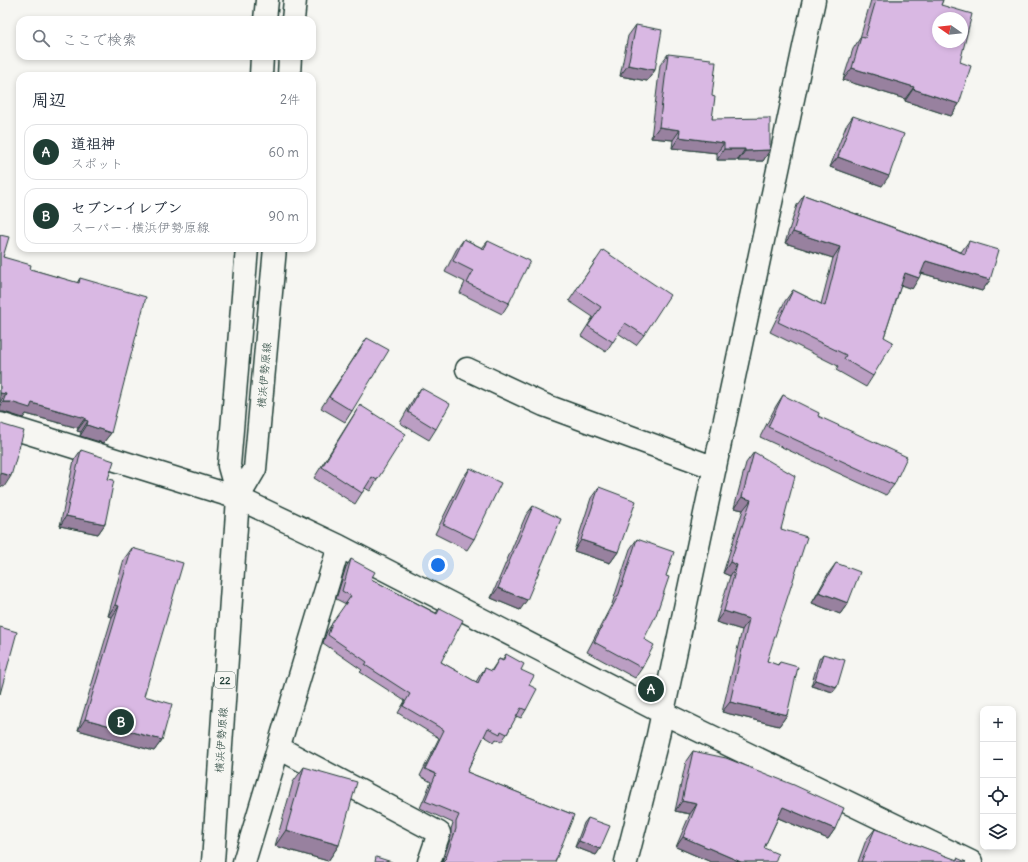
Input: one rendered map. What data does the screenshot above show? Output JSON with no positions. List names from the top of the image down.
{
  "streets": {
    "street": ["横浜伊勢原線", "22"]
  },
  "north": "left",
  "page": {
    "search": "ここで検索",
    "heading": ["周辺", "2件"],
    "list": [
      {
        "mark": "A",
        "name": "道祖神",
        "note": "スポット",
        "value": "60 m"
      },
      {
        "mark": "B",
        "name": "セブン-イレブン",
        "note": "スーパー · 横浜伊勢原線",
        "value": "90 m"
      }
    ],
    "pins": ["A", "B"],
    "map_buttons": ["+", "−"]
  }
}
